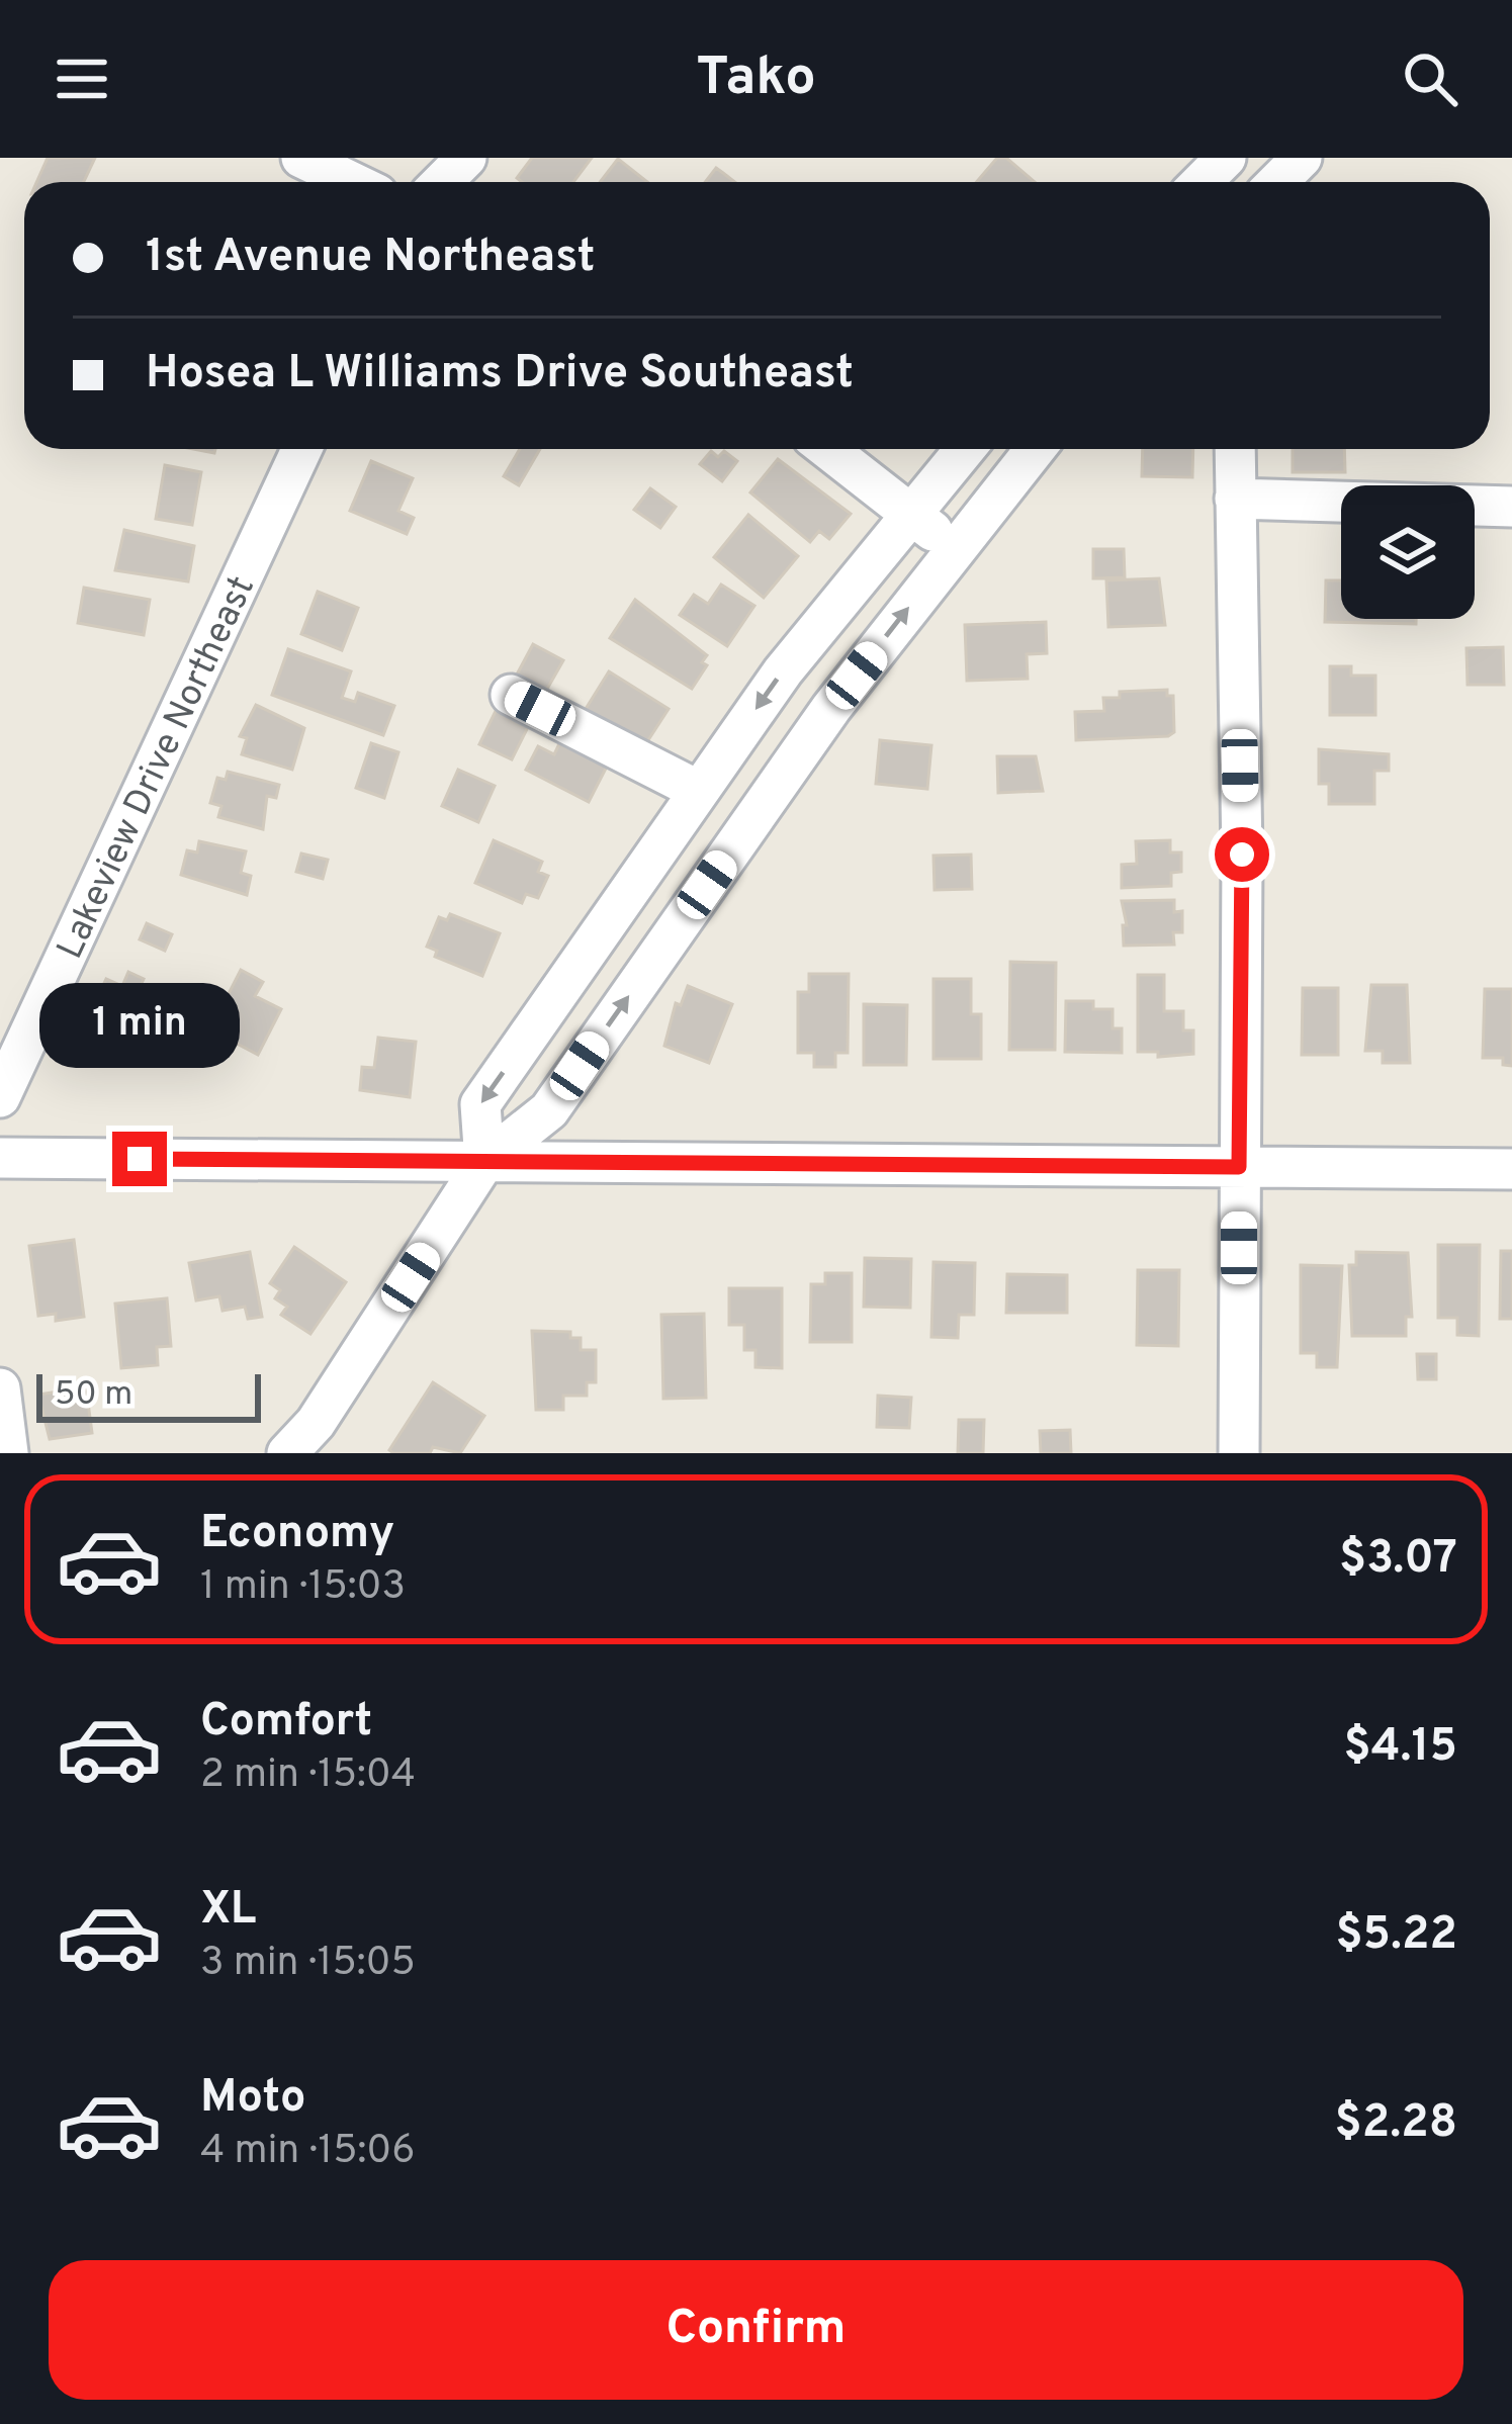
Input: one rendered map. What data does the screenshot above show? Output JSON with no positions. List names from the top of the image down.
{
  "streets": {
    "street": ["Lakeview Drive Northeast"]
  },
  "scale_bar": "50 m",
  "page": {
    "header": "Tako",
    "banner": ["1st Avenue Northeast", "Hosea L Williams Drive Southeast"],
    "bubble": "1 min",
    "scale": "50 m",
    "list": [
      {
        "name": "Economy",
        "note": "1 min · 15:03",
        "value": "$3.07"
      },
      {
        "name": "Comfort",
        "note": "2 min · 15:04",
        "value": "$4.15"
      },
      {
        "name": "XL",
        "note": "3 min · 15:05",
        "value": "$5.22"
      },
      {
        "name": "Moto",
        "note": "4 min · 15:06",
        "value": "$2.28"
      }
    ],
    "buttons": "Confirm"
  }
}
